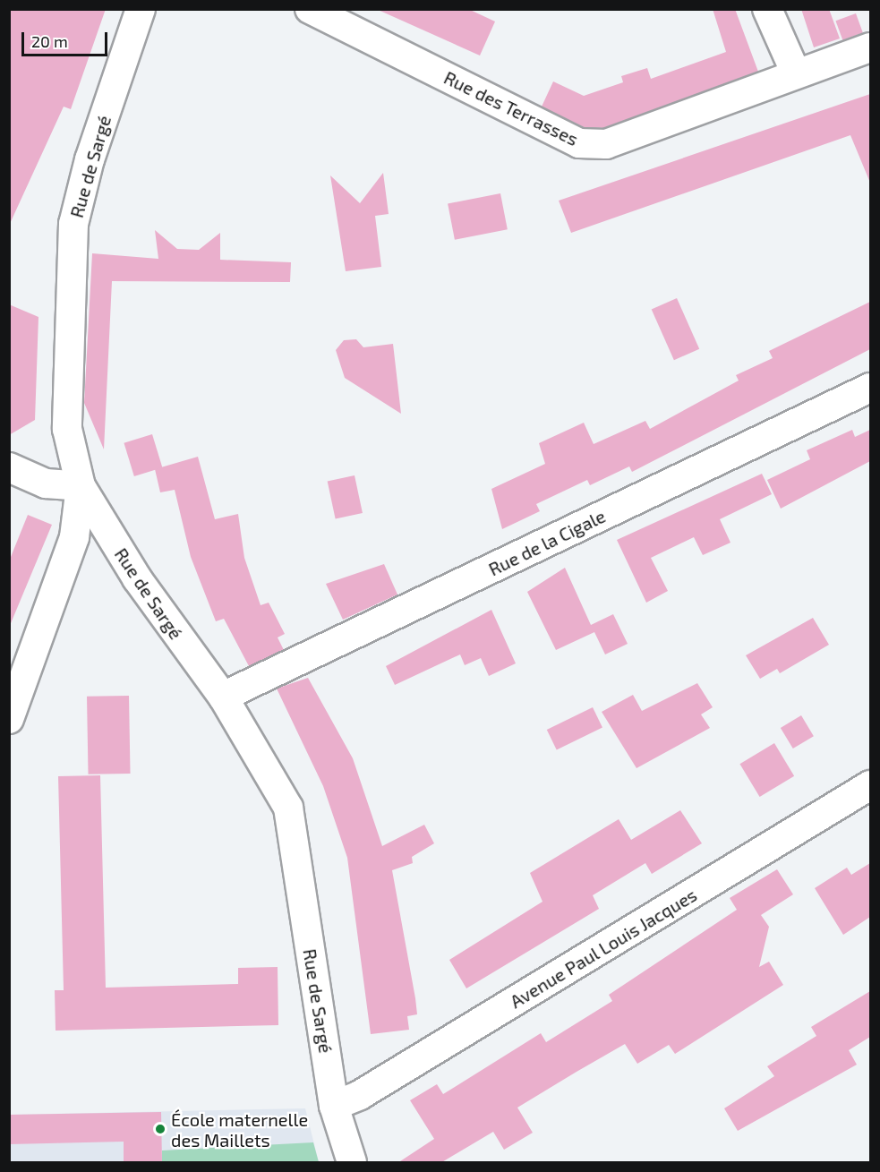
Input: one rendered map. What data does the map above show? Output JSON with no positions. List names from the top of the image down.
{
  "streets": {
    "street": [
      "Rue des Terrasses",
      "Rue de Sargé",
      "Rue de la Cigale",
      "Avenue Paul Louis Jacques"
    ]
  },
  "crossings": [
    ["Rue de Sargé", "Rue de la Cigale"],
    ["Rue de Sargé", "Avenue Paul Louis Jacques"]
  ],
  "places": ["École maternelle des Maillets"],
  "scale_bar": "20 m"
}
